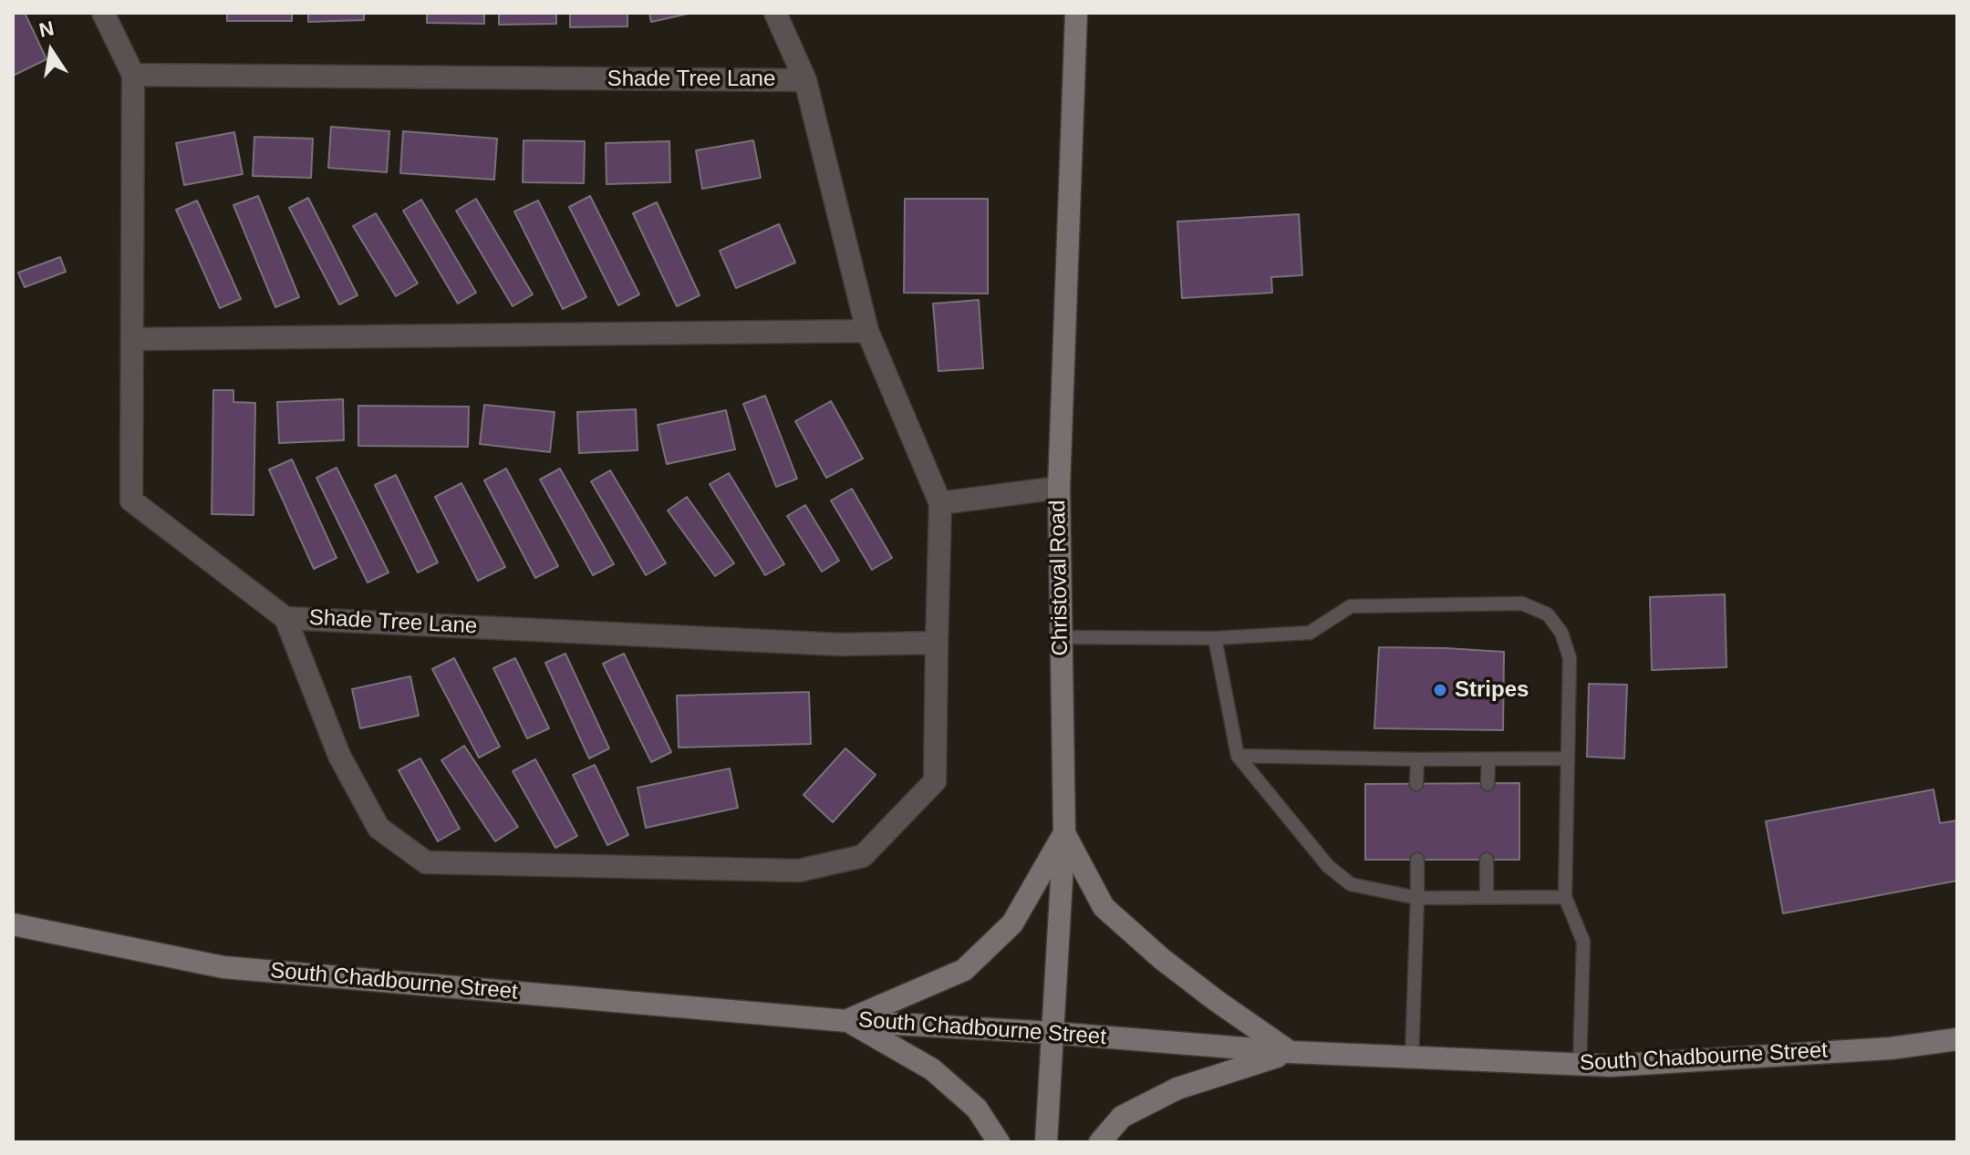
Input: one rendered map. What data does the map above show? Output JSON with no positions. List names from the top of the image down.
{
  "streets": {
    "main road": ["Christoval Road", "South Chadbourne Street"],
    "street": ["Shade Tree Lane"]
  },
  "crossings": [
    ["Christoval Road", "South Chadbourne Street"]
  ],
  "places": ["Stripes"],
  "north": "top"
}
